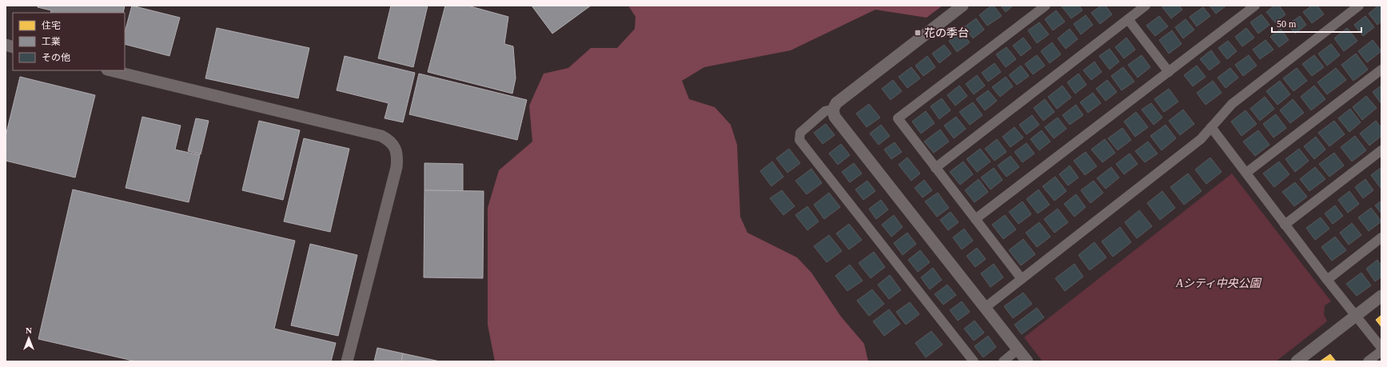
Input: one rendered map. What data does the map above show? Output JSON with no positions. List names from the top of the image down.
{
  "parks": ["Aシティ中央公園"],
  "places": {
    "transit": ["花の季台"]
  },
  "legend": ["住宅", "工業", "その他"],
  "scale_bar": "50 m",
  "north": "top"
}
